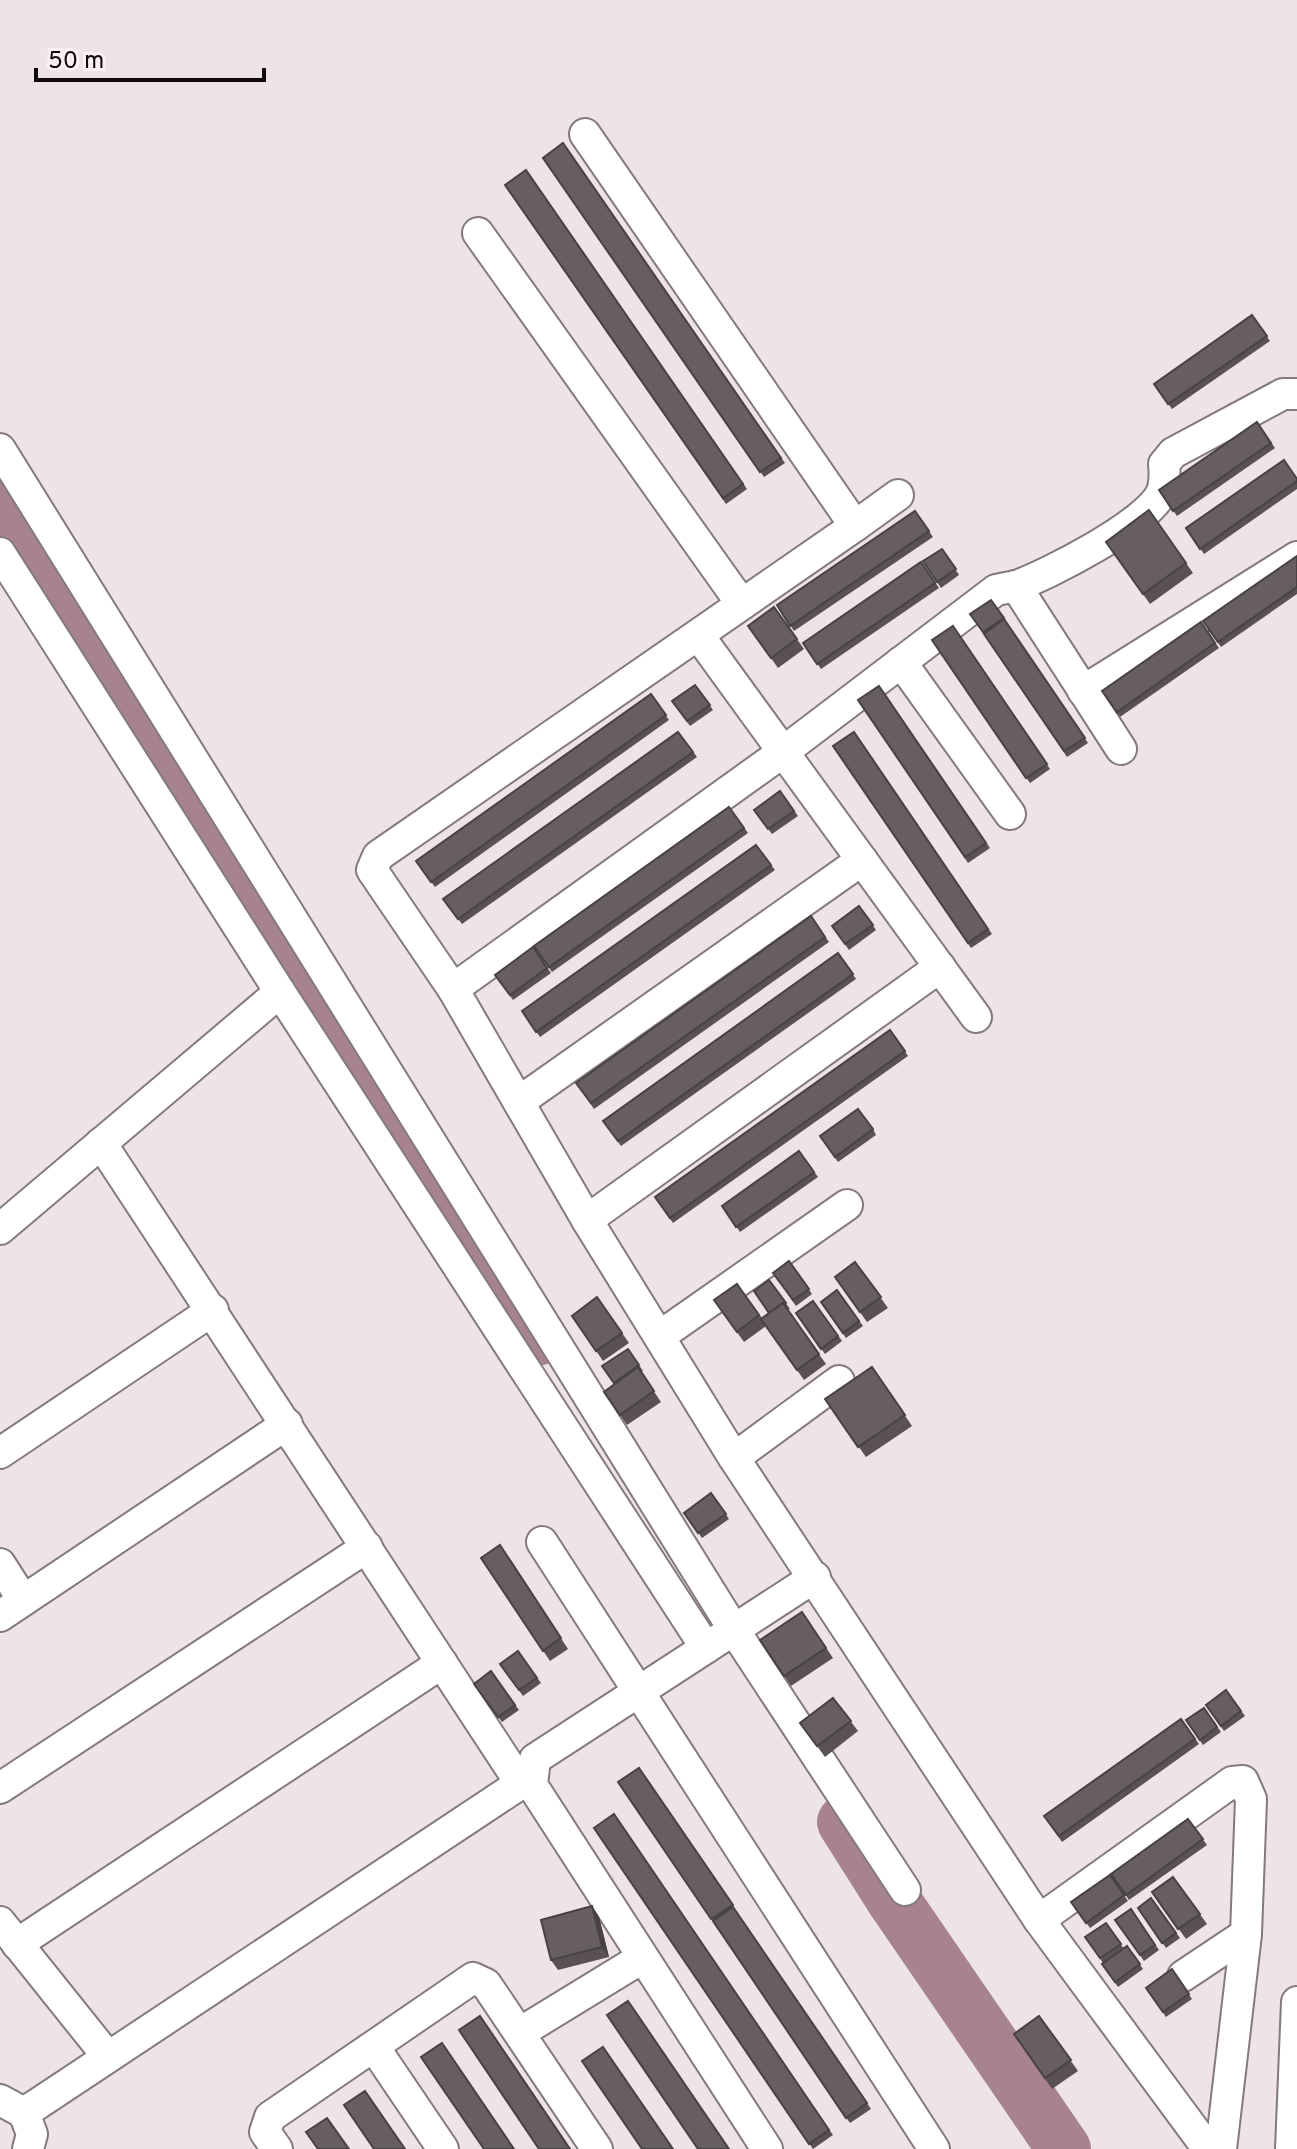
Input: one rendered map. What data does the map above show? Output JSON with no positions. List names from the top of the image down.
{
  "scale_bar": "50 m"
}
